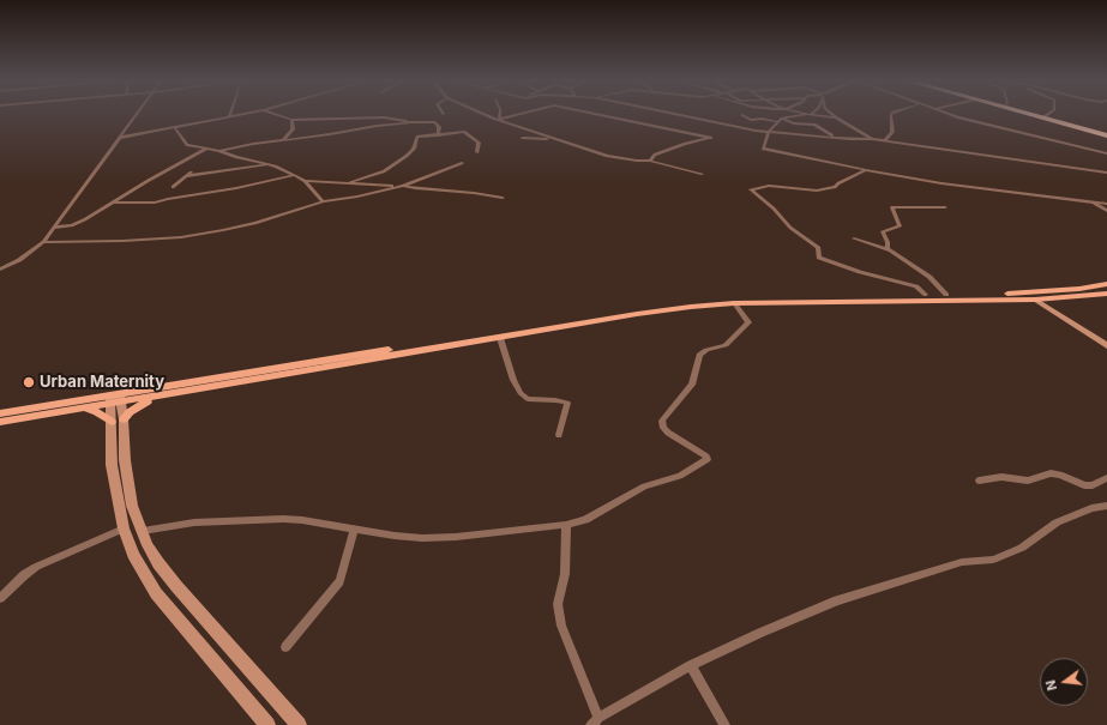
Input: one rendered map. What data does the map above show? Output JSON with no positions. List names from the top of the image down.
{
  "places": ["Urban Maternity"],
  "north": "left"
}
